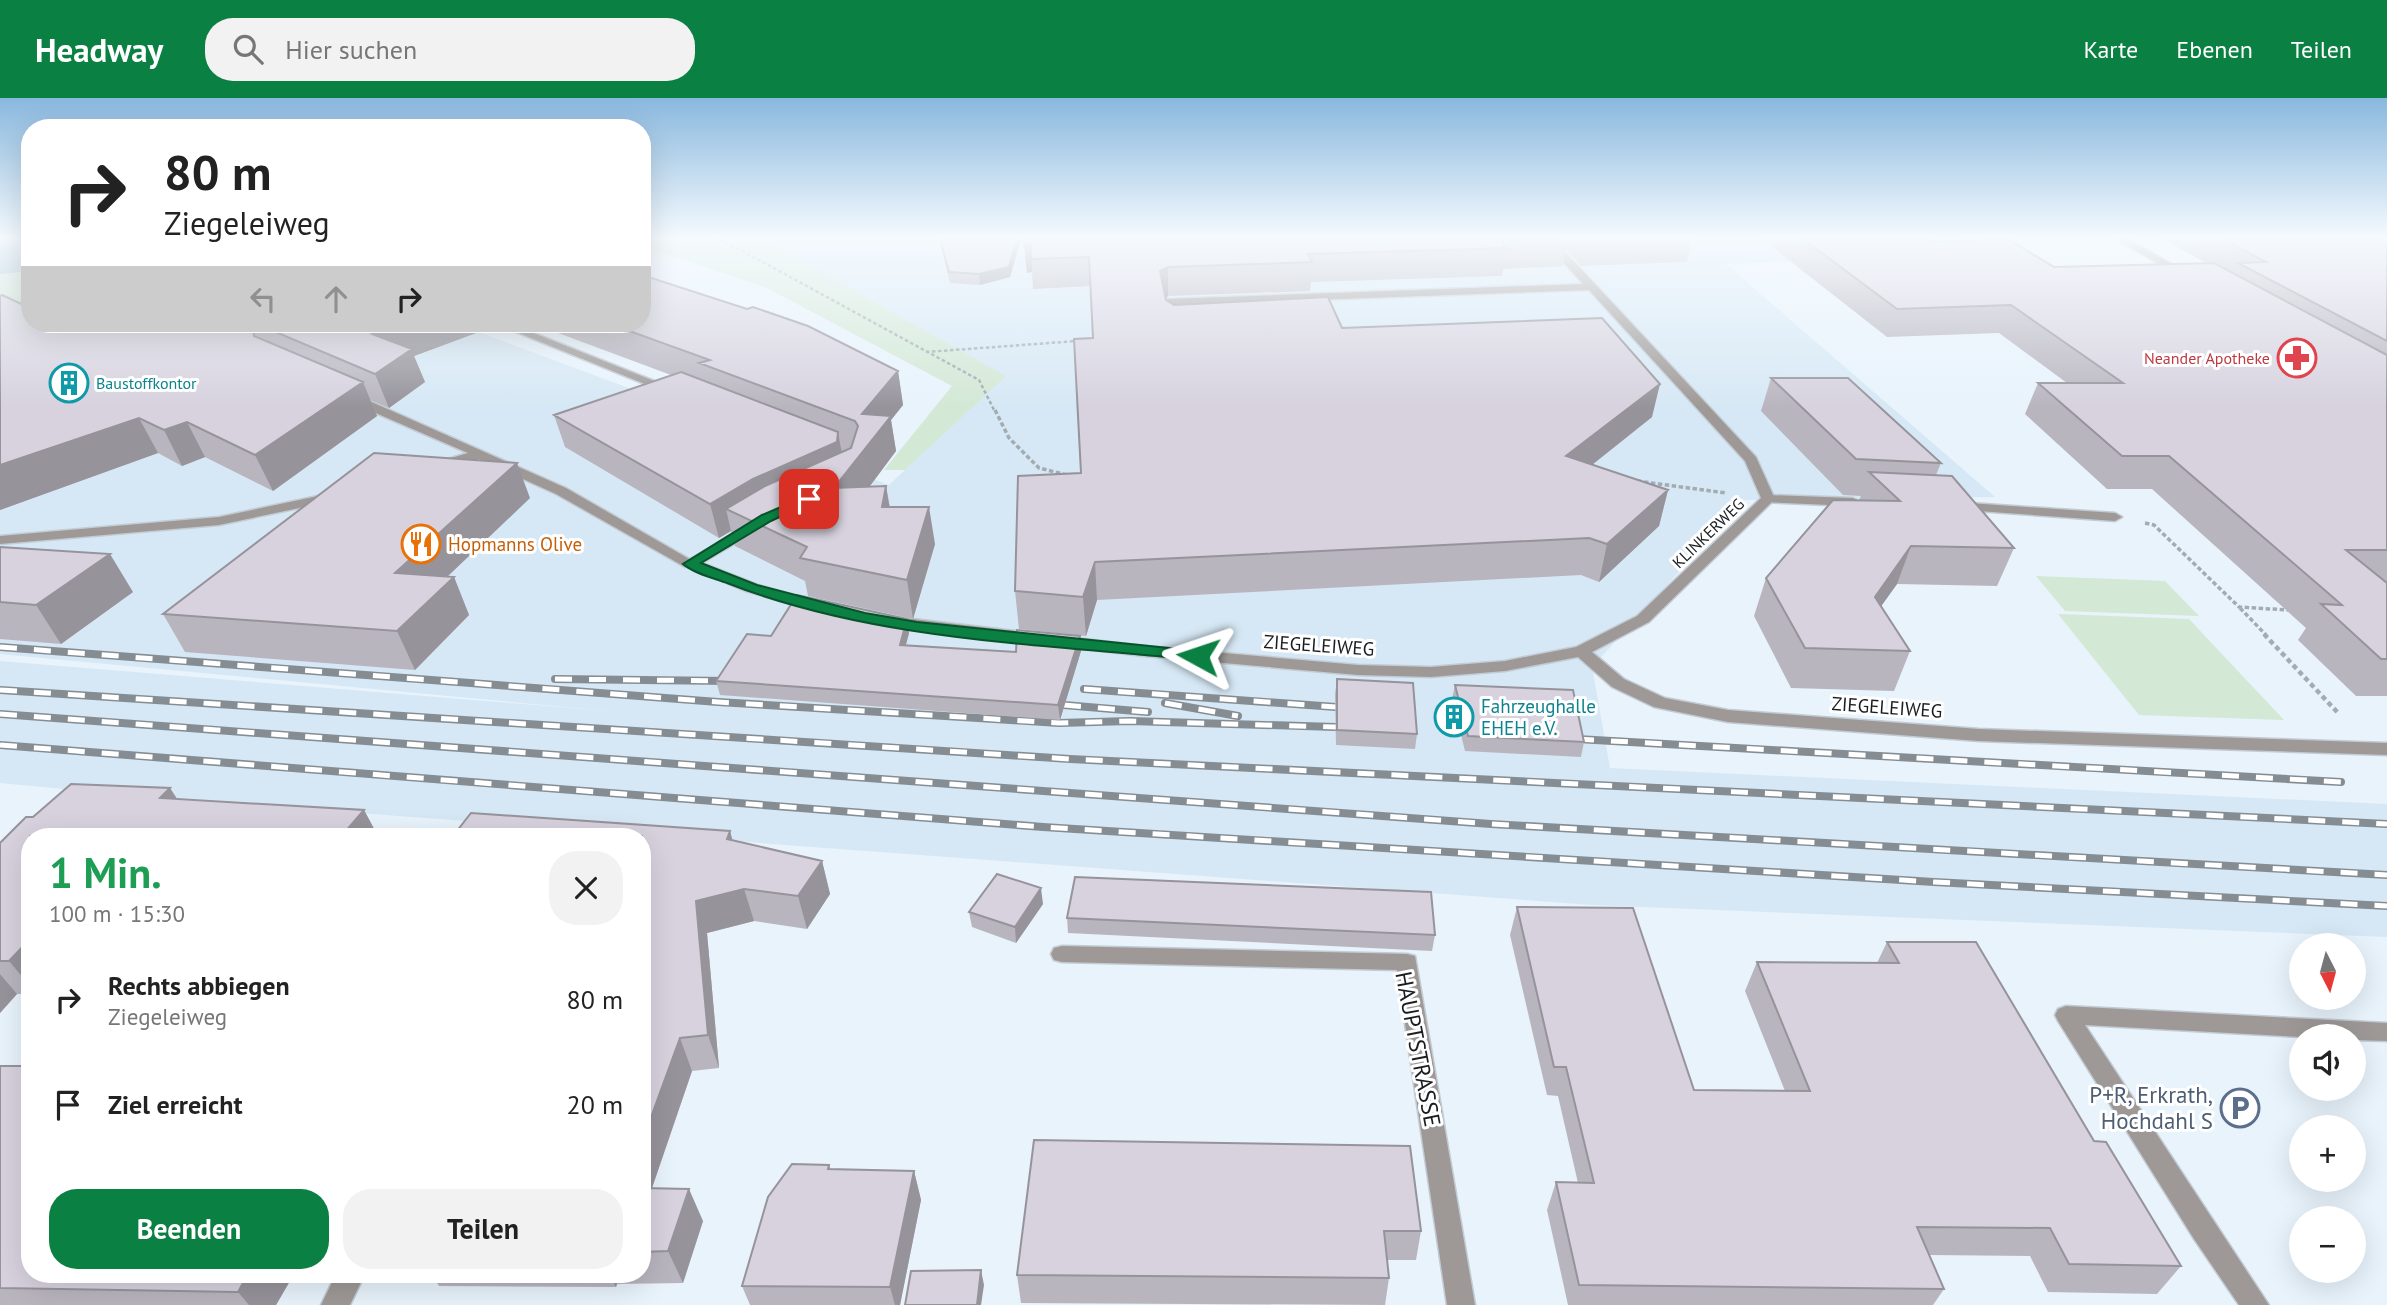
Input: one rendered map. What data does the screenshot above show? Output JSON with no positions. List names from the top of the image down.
{
  "streets": {
    "street": ["KLINKERWEG", "ZIEGELEIWEG", "HAUPTSTRASSE"]
  },
  "crossings": [
    ["KLINKERWEG", "ZIEGELEIWEG"]
  ],
  "places": {
    "pharmacy": ["Neander Apotheke"],
    "building": ["Baustoffkontor", "Fahrzeughalle EHEH e.V."],
    "restaurant": ["Hopmanns Olive"],
    "parking": ["P+R, Erkrath, Hochdahl S"]
  },
  "north": "bottom",
  "page": {
    "header": "Headway",
    "search": "Hier suchen",
    "nav": ["Karte", "Ebenen", "Teilen"],
    "turn": ["80 m", "Ziegeleiweg"],
    "heading": ["1 Min.", "100 m · 15:30"],
    "map_buttons": ["+", "−"],
    "list": [
      {
        "name": "Rechts abbiegen",
        "note": "Ziegeleiweg",
        "value": "80 m"
      },
      {
        "name": "Ziel erreicht",
        "value": "20 m"
      }
    ],
    "buttons": ["Beenden", "Teilen"]
  }
}
